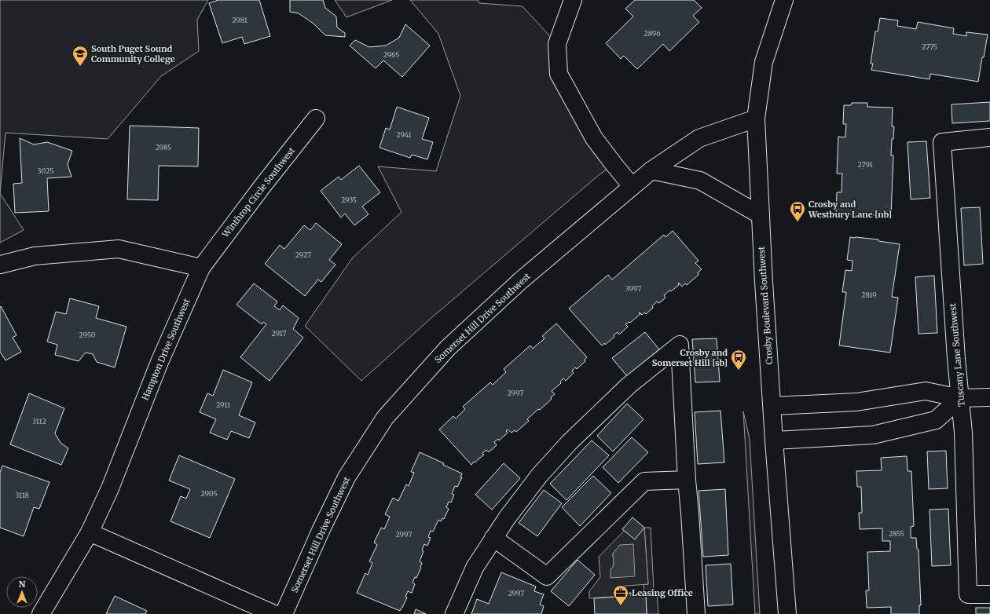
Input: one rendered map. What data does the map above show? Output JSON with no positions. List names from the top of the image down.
{
  "streets": {
    "street": [
      "Winthrop Circle Southwest",
      "Crosby Boulevard Southwest",
      "Somerset Hill Drive Southwest",
      "Hampton Drive Southwest",
      "Tuscany Lane Southwest"
    ]
  },
  "crossings": [
    ["Winthrop Circle Southwest", "Hampton Drive Southwest"],
    ["Crosby Boulevard Southwest", "Somerset Hill Drive Southwest"]
  ],
  "places": {
    "school or university": ["South Puget Sound Community College"],
    "bus stop": ["Crosby and Westbury Lane [nb]", "Crosby and Somerset Hill [sb]"],
    "office": ["Leasing Office"]
  },
  "house_numbers": [
    "2981",
    "2896",
    "2775",
    "2965",
    "2941",
    "2985",
    "2791",
    "3025",
    "2935",
    "2927",
    "3997",
    "2819",
    "2917",
    "2950",
    "2997",
    "2911",
    "3112",
    "2905",
    "3118",
    "2855",
    "2997",
    "2997"
  ],
  "north": "top"
}
